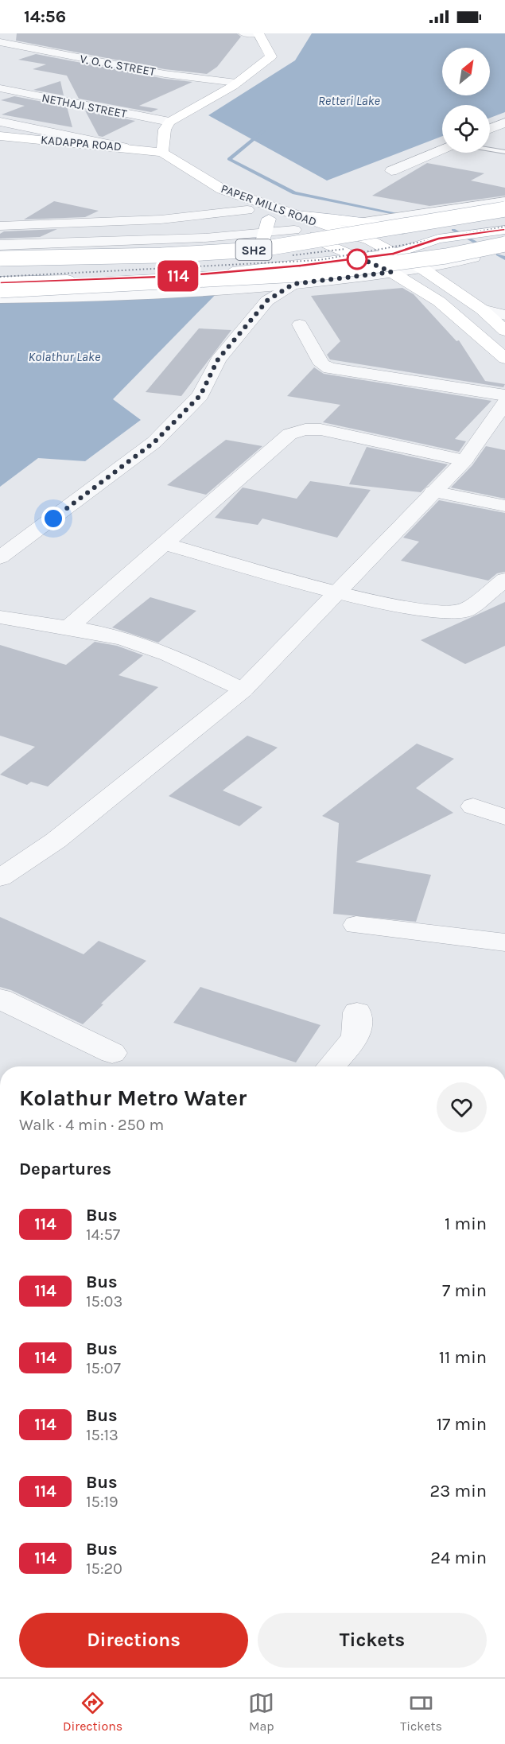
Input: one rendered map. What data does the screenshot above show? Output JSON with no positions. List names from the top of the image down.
{
  "streets": {
    "main road": ["KADAPPA ROAD", "PAPER MILLS ROAD", "SH2"],
    "street": ["V. O. C. STREET", "NETHAJI STREET"]
  },
  "crossings": [
    ["KADAPPA ROAD", "PAPER MILLS ROAD"]
  ],
  "water": ["Retteri Lake", "Kolathur Lake"],
  "lines": ["bus line 114"],
  "north": "top right",
  "page": {
    "status": "14:56",
    "on_map": "114",
    "heading": [
      ["Kolathur Metro Water", "Walk · 4 min · 250 m"],
      "Departures"
    ],
    "list": [
      {
        "mark": "114",
        "name": "Bus",
        "note": "14:57",
        "value": "1 min"
      },
      {
        "mark": "114",
        "name": "Bus",
        "note": "15:03",
        "value": "7 min"
      },
      {
        "mark": "114",
        "name": "Bus",
        "note": "15:07",
        "value": "11 min"
      },
      {
        "mark": "114",
        "name": "Bus",
        "note": "15:13",
        "value": "17 min"
      },
      {
        "mark": "114",
        "name": "Bus",
        "note": "15:19",
        "value": "23 min"
      },
      {
        "mark": "114",
        "name": "Bus",
        "note": "15:20",
        "value": "24 min"
      }
    ],
    "buttons": ["Directions", "Tickets"],
    "tabs": ["Directions", "Map", "Tickets"]
  }
}
